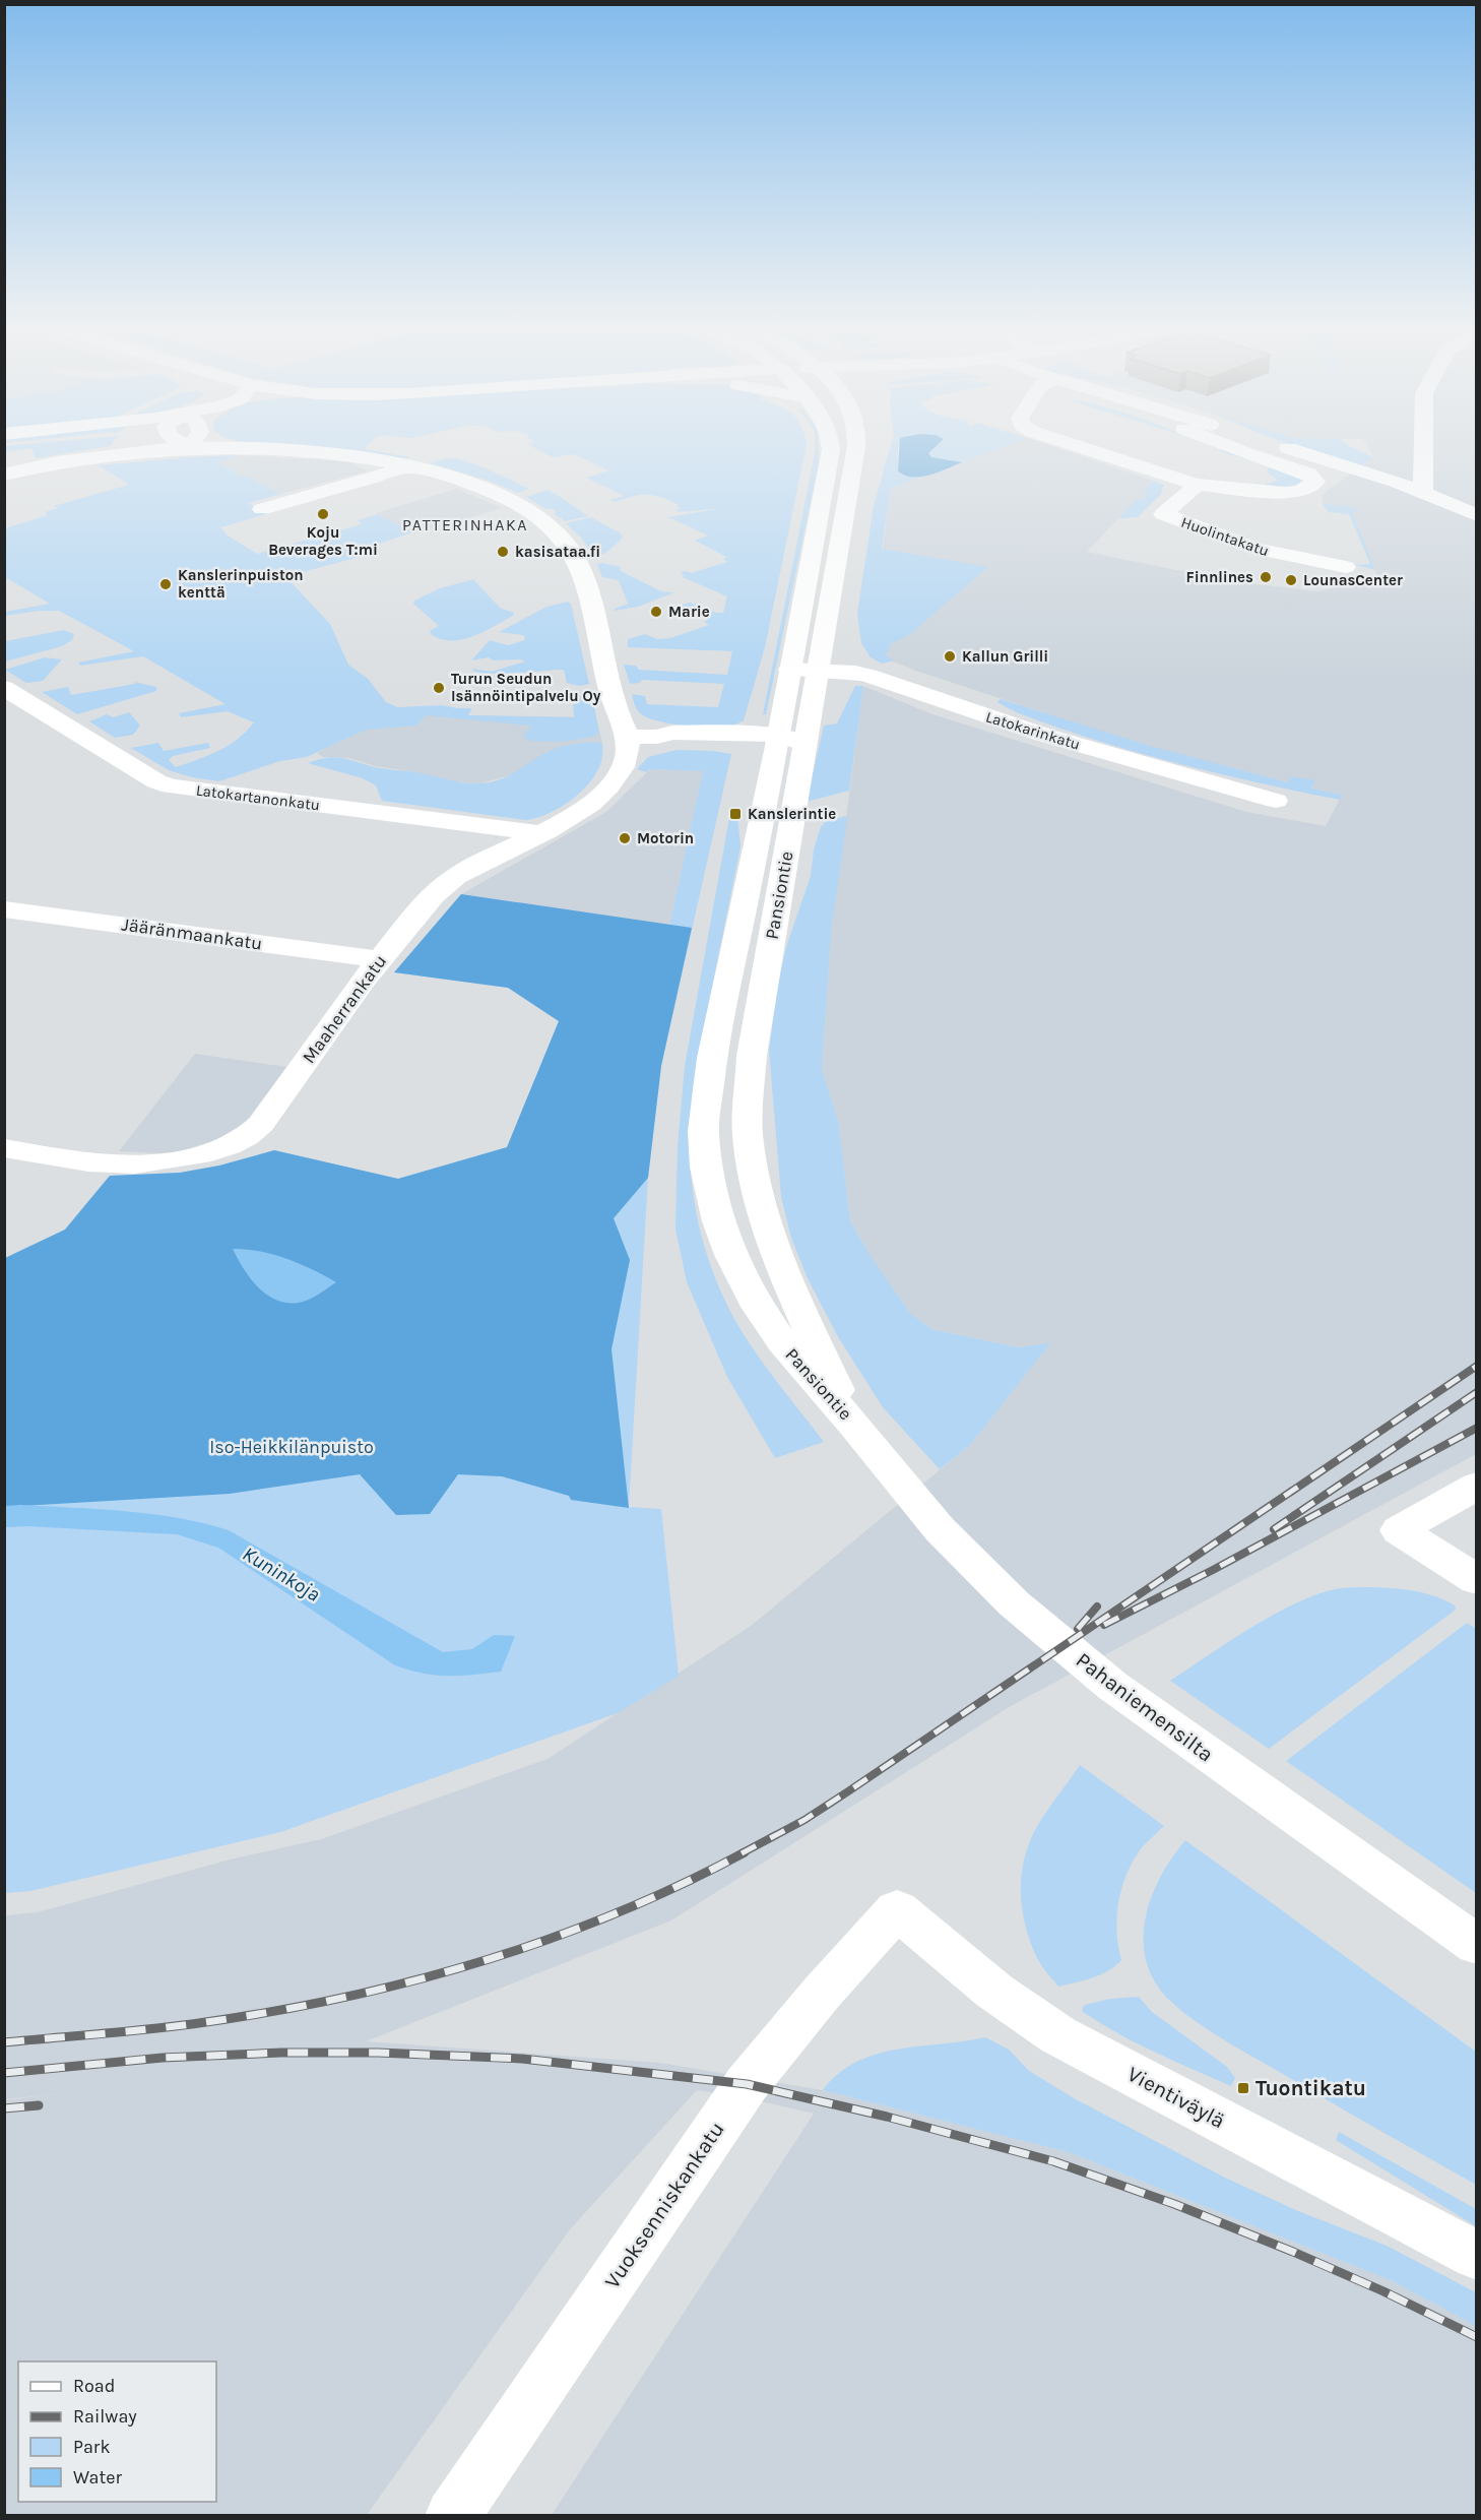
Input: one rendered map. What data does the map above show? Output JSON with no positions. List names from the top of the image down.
{
  "streets": {
    "street": [
      "Huolintakatu",
      "Latokarinkatu",
      "Latokartanonkatu",
      "Pansiontie",
      "Jääränmaankatu",
      "Maaherrankatu",
      "Pahaniemensilta",
      "Vientiväylä",
      "Vuoksenniskankatu"
    ]
  },
  "crossings": [
    ["Latokarinkatu", "Pansiontie"],
    ["Latokartanonkatu", "Maaherrankatu"],
    ["Pansiontie", "Pahaniemensilta"],
    ["Jääränmaankatu", "Maaherrankatu"],
    ["Vientiväylä", "Vuoksenniskankatu"]
  ],
  "districts": ["PATTERINHAKA"],
  "water": ["Kuninkoja"],
  "parks": ["Iso-Heikkilänpuisto"],
  "places": {
    "other": [
      "Koju Beverages T:mi",
      "kasisataa.fi",
      "Finnlines",
      "LounasCenter",
      "Kanslerinpuiston kenttä",
      "Marie",
      "Kallun Grilli",
      "Turun Seudun Isännöintipalvelu Oy",
      "Motorin"
    ],
    "transit": ["Kanslerintie", "Tuontikatu"]
  },
  "legend": [
    "Road",
    "Railway",
    "Park",
    "Water"
  ]
}
